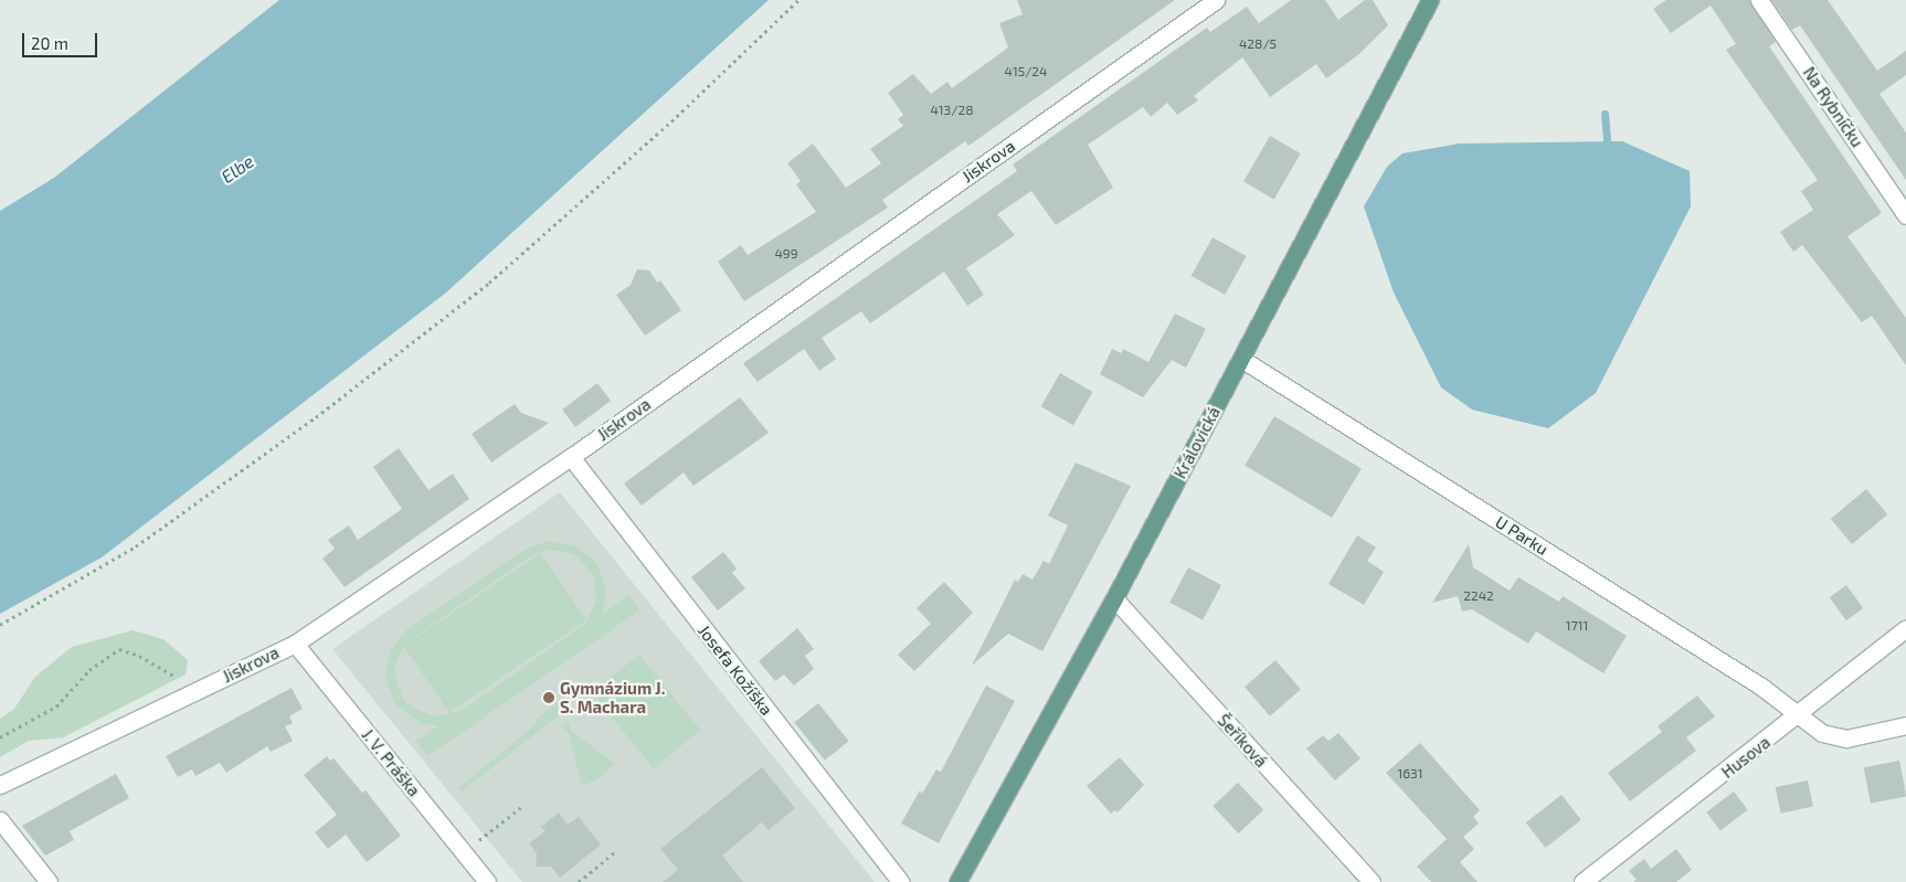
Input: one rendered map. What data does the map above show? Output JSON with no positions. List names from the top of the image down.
{
  "streets": {
    "main road": ["Královická"],
    "street": [
      "Na Rybníčku",
      "Jiskrova",
      "U Parku",
      "Josefa Kožíška",
      "Šeříková",
      "Husova",
      "J. V. Práška"
    ]
  },
  "crossings": [
    ["Jiskrova", "Josefa Kožíška"],
    ["Jiskrova", "J. V. Práška"],
    ["Královická", "U Parku"],
    ["Královická", "Šeříková"],
    ["U Parku", "Husova"]
  ],
  "water": ["Elbe"],
  "places": ["Gymnázium J. S. Machara"],
  "house_numbers": [
    "428/5",
    "415/24",
    "413/28",
    "499",
    "2242",
    "1711",
    "1631"
  ],
  "scale_bar": "20 m"
}
